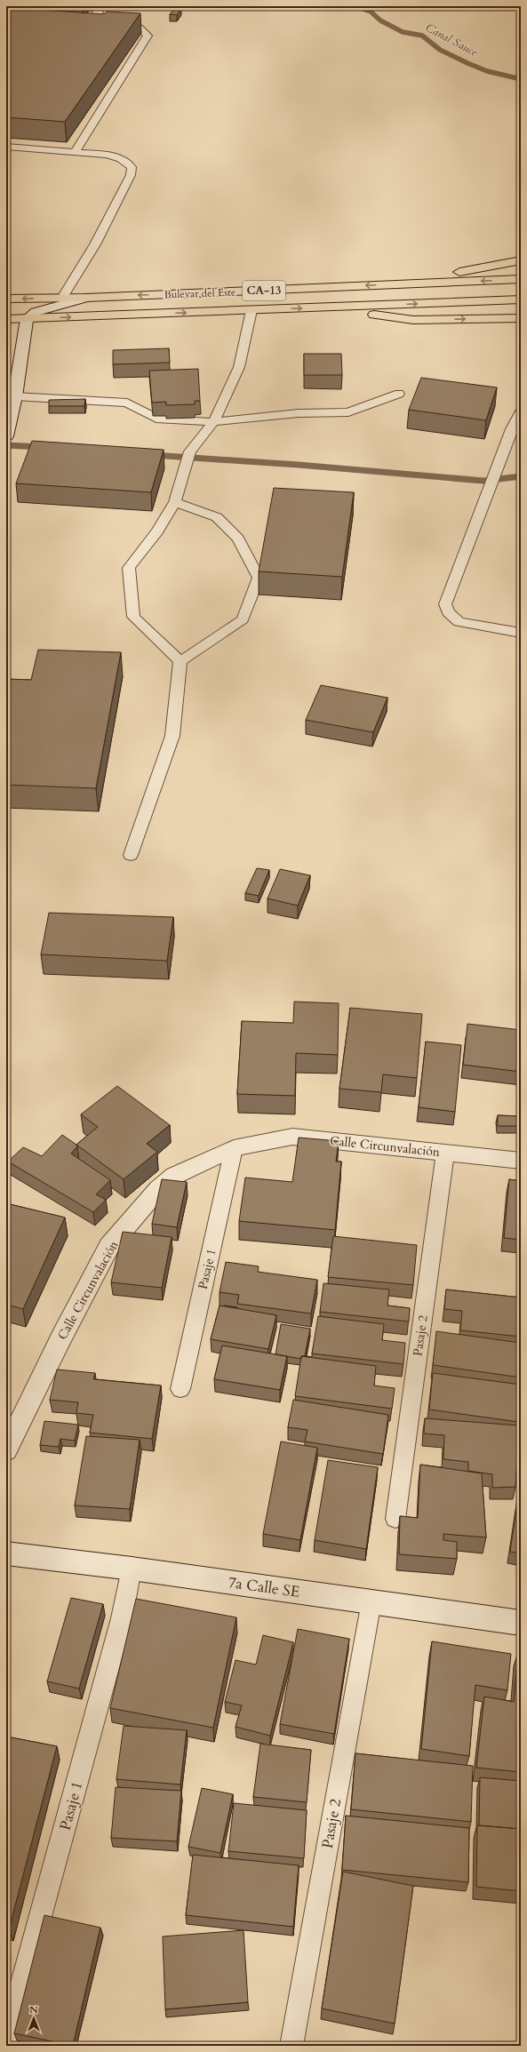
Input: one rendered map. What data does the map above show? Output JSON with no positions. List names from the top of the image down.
{
  "streets": {
    "highway": ["CA-13", "Bulevar del Este"],
    "street": ["Calle Circunvalación", "7a Calle SE"],
    "lane": ["Pasaje 1", "Pasaje 2"]
  },
  "crossings": [
    ["Calle Circunvalación", "Pasaje 1"],
    ["Calle Circunvalación", "Pasaje 2"],
    ["Pasaje 1", "7a Calle SE"],
    ["Pasaje 2", "7a Calle SE"]
  ],
  "water": ["Canal Sauce"],
  "north": "top"
}
